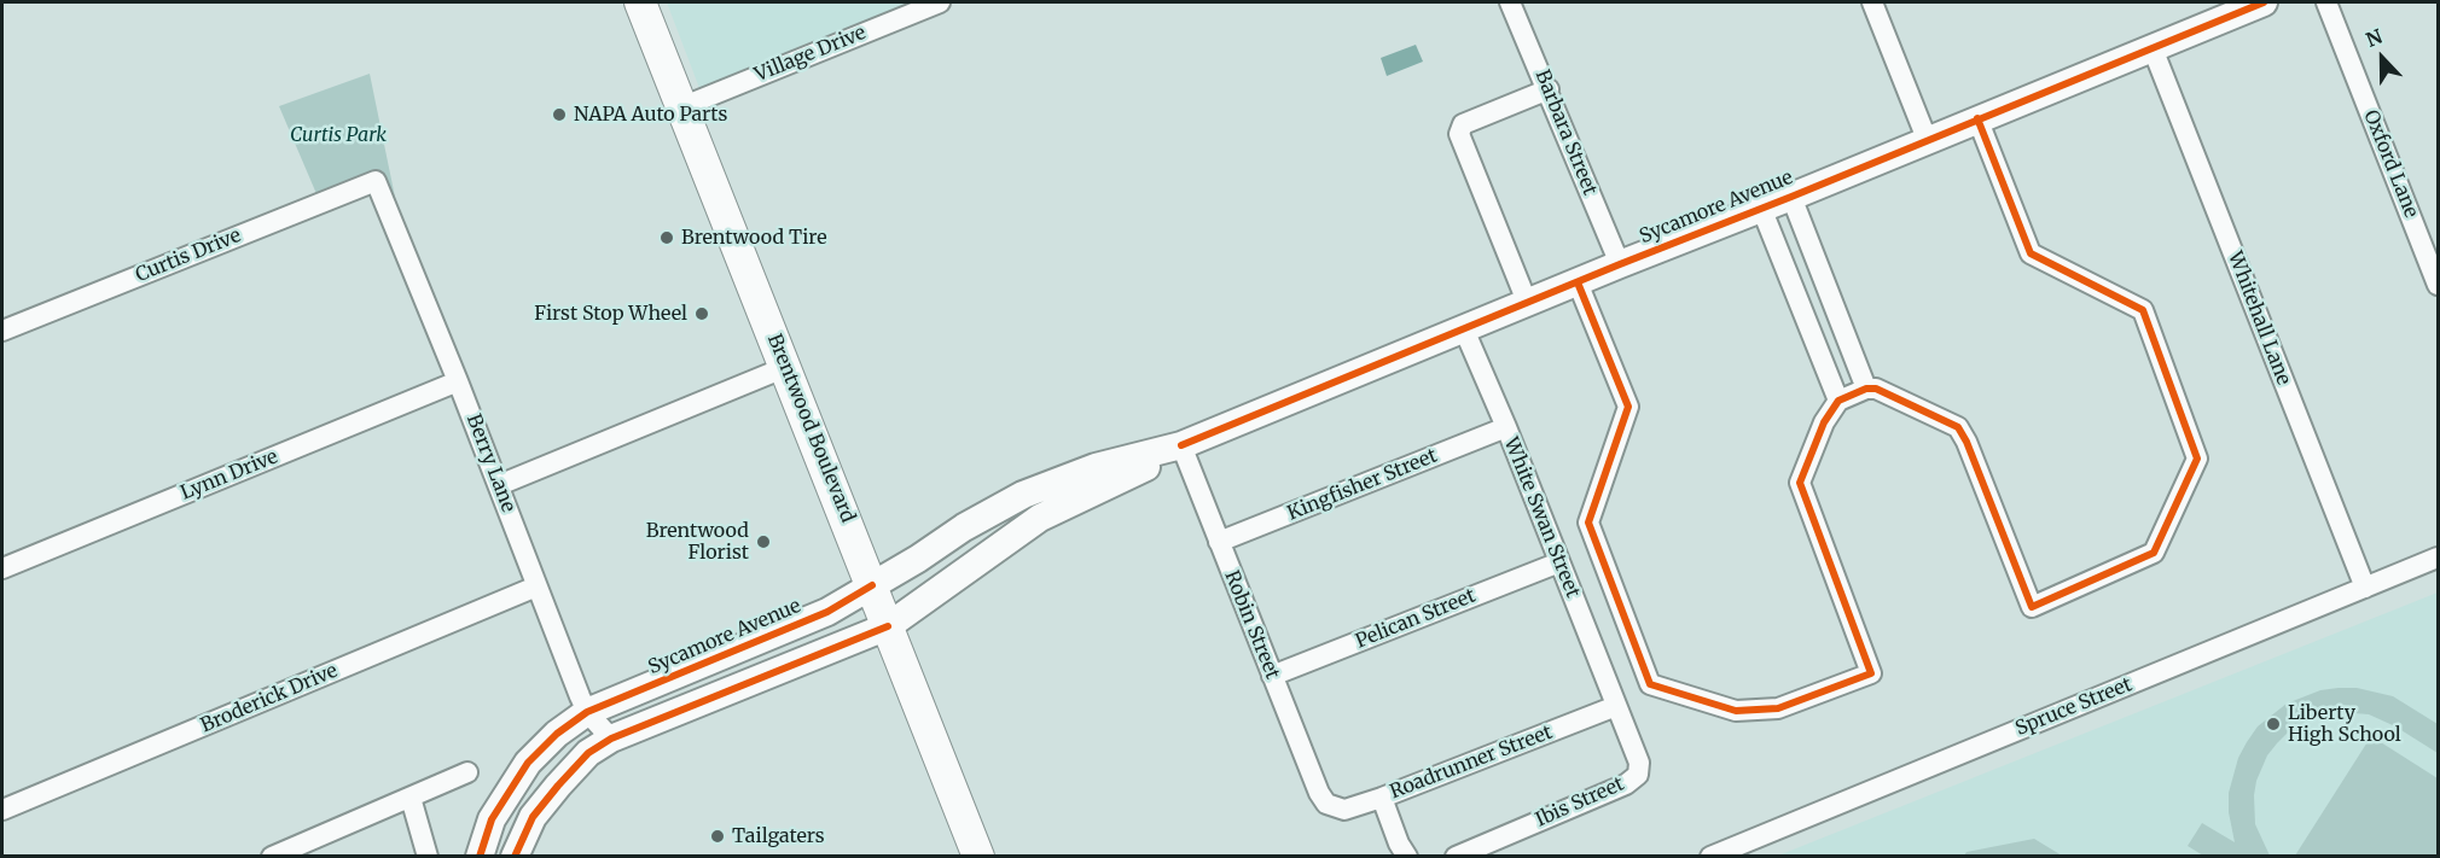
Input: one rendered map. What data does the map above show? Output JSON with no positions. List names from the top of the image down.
{
  "streets": {
    "main road": ["Brentwood Boulevard"],
    "street": [
      "Village Drive",
      "Barbara Street",
      "Oxford Lane",
      "Sycamore Avenue",
      "Curtis Drive",
      "Whitehall Lane",
      "Berry Lane",
      "Lynn Drive",
      "Kingfisher Street",
      "White Swan Street",
      "Pelican Street",
      "Robin Street",
      "Broderick Drive",
      "Spruce Street",
      "Roadrunner Street",
      "Ibis Street"
    ]
  },
  "crossings": [
    ["Village Drive", "Brentwood Boulevard"],
    ["Barbara Street", "Sycamore Avenue"],
    ["Sycamore Avenue", "Whitehall Lane"],
    ["Sycamore Avenue", "Brentwood Boulevard"],
    ["Sycamore Avenue", "Berry Lane"],
    ["Sycamore Avenue", "White Swan Street"],
    ["Sycamore Avenue", "Robin Street"],
    ["Curtis Drive", "Berry Lane"],
    ["Whitehall Lane", "Spruce Street"],
    ["Berry Lane", "Lynn Drive"],
    ["Berry Lane", "Broderick Drive"],
    ["Kingfisher Street", "White Swan Street"],
    ["Kingfisher Street", "Robin Street"],
    ["White Swan Street", "Pelican Street"],
    ["White Swan Street", "Roadrunner Street"],
    ["White Swan Street", "Ibis Street"],
    ["Pelican Street", "Robin Street"],
    ["Robin Street", "Roadrunner Street"],
    ["Roadrunner Street", "Ibis Street"]
  ],
  "parks": ["Curtis Park"],
  "places": [
    "NAPA Auto Parts",
    "Brentwood Tire",
    "First Stop Wheel",
    "Brentwood Florist",
    "Liberty High School",
    "Tailgaters"
  ],
  "north": "top"
}
